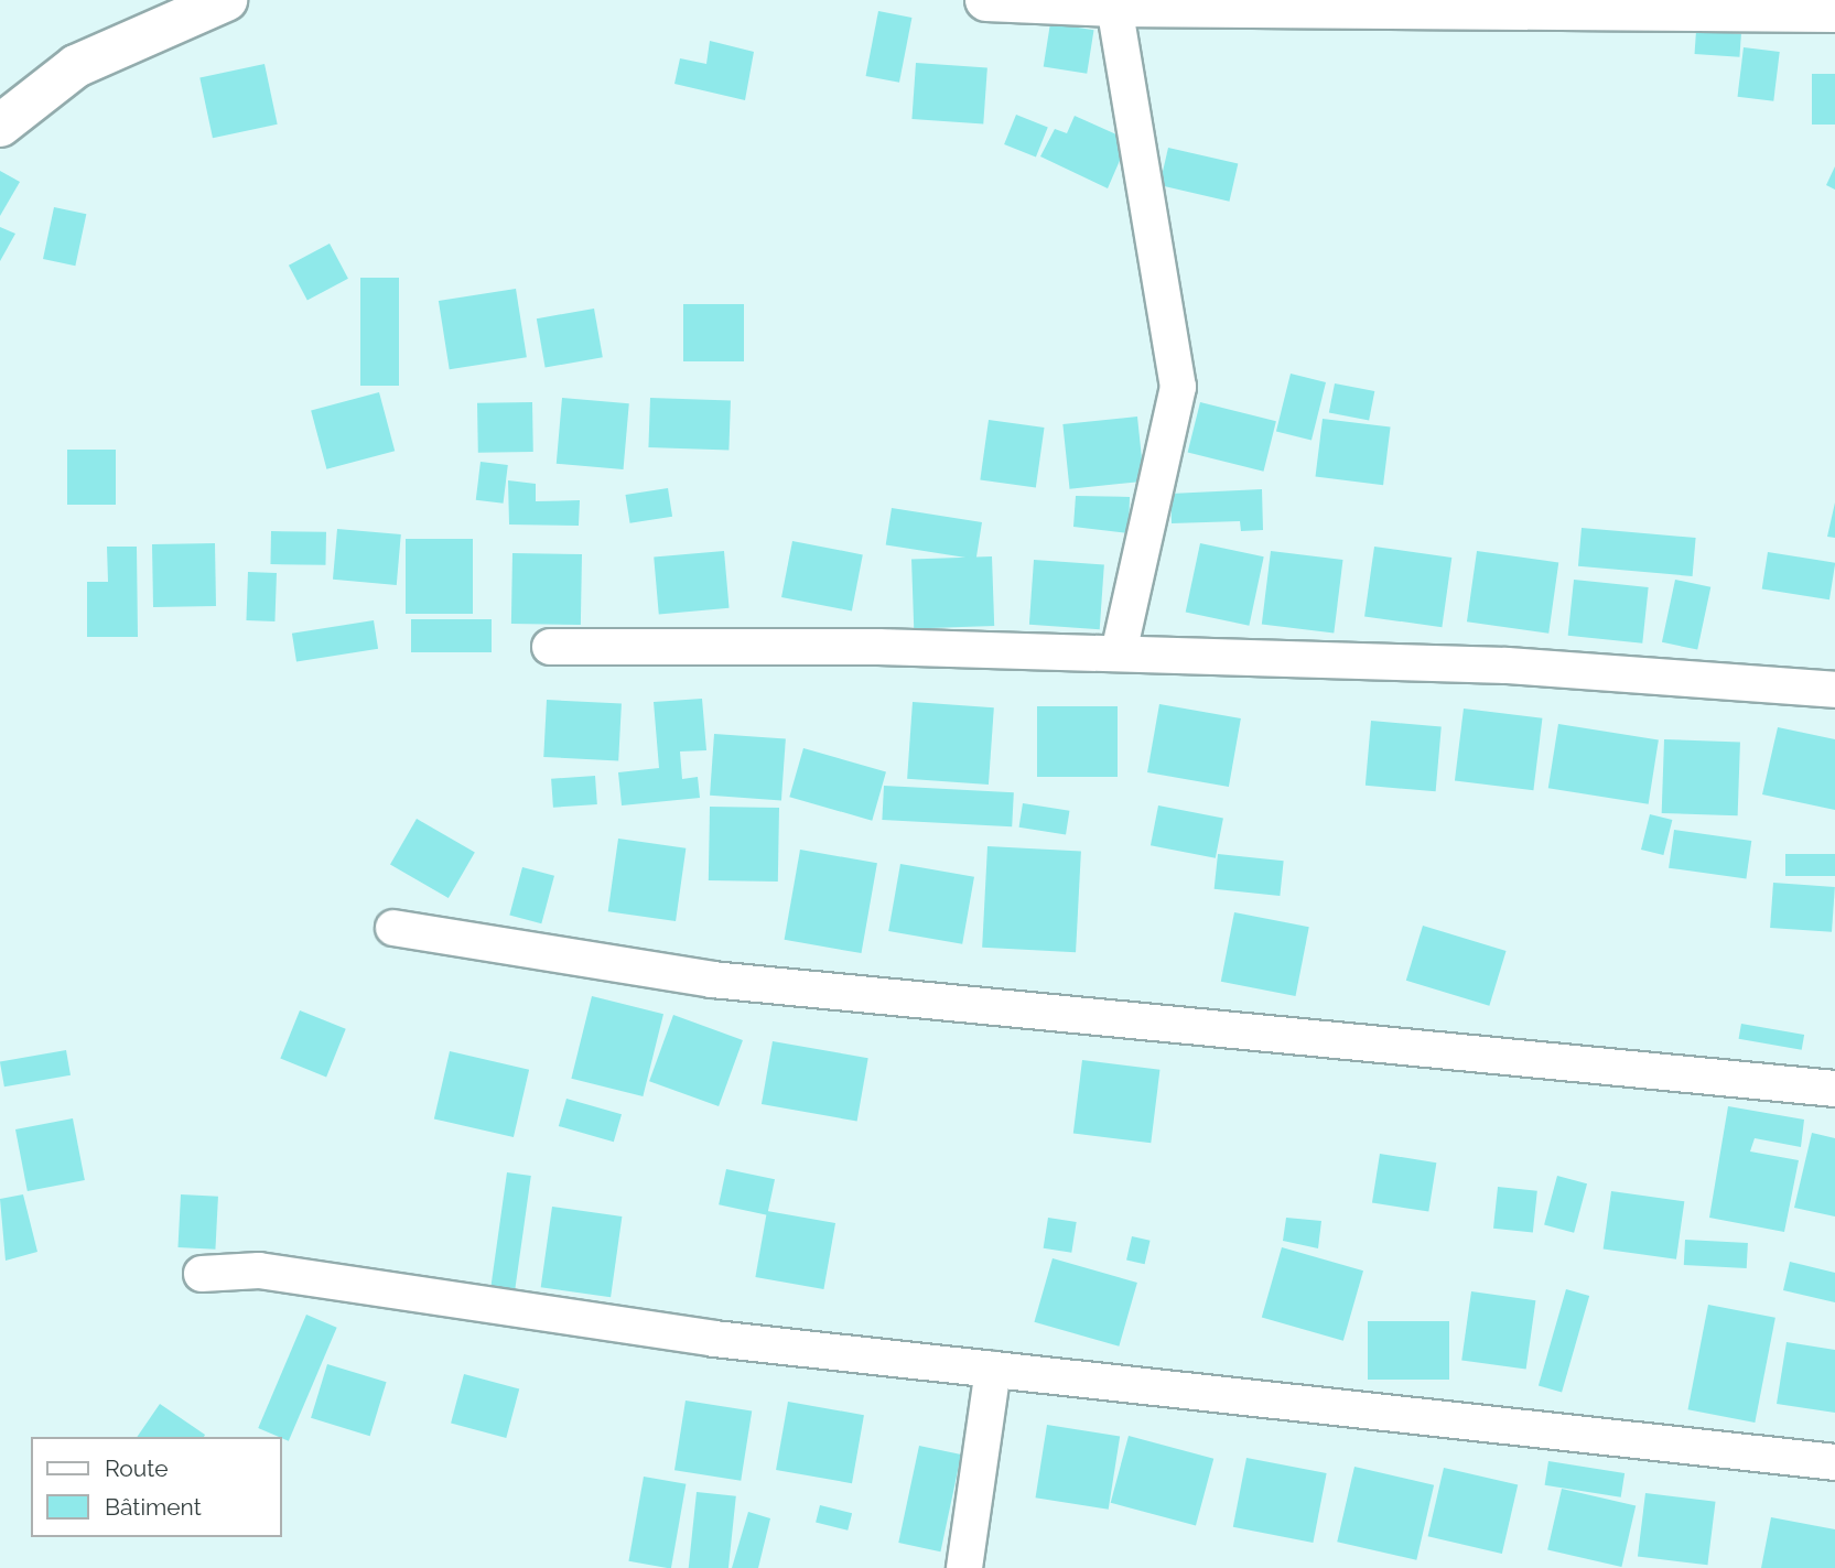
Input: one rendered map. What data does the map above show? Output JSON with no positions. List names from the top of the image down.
{
  "legend": ["Route", "Bâtiment"]
}
